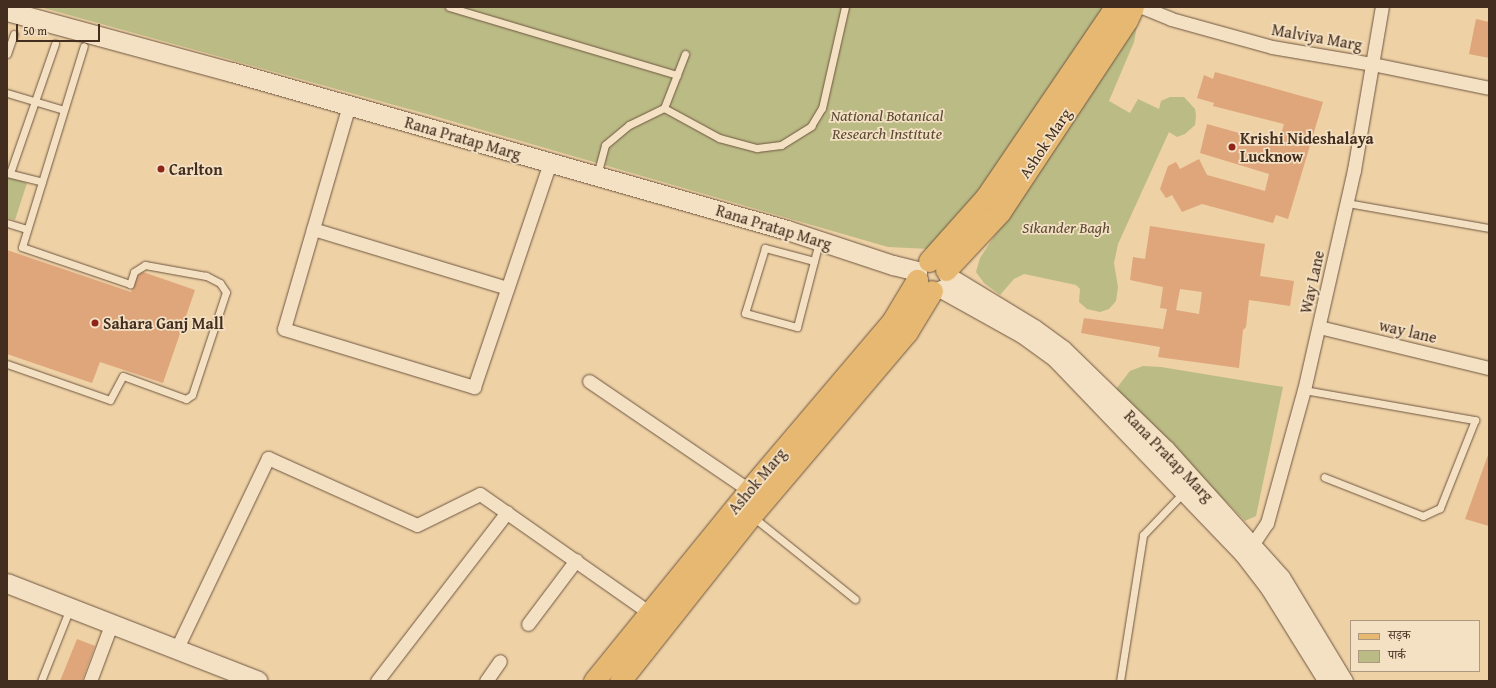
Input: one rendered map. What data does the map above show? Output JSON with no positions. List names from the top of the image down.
{
  "streets": {
    "main road": ["Rana Pratap Marg", "Ashok Marg"],
    "street": ["Malviya Marg", "Way Lane", "way lane"]
  },
  "crossings": [
    ["Malviya Marg", "Way Lane"],
    ["Rana Pratap Marg", "Ashok Marg"],
    ["Rana Pratap Marg", "Way Lane"],
    ["Way Lane", "way lane"]
  ],
  "parks": ["National Botanical Research Institute", "Sikander Bagh"],
  "places": ["Krishi Nideshalaya Lucknow", "Carlton", "Sahara Ganj Mall"],
  "legend": ["सड़क", "पार्क"],
  "scale_bar": "50 m"
}
